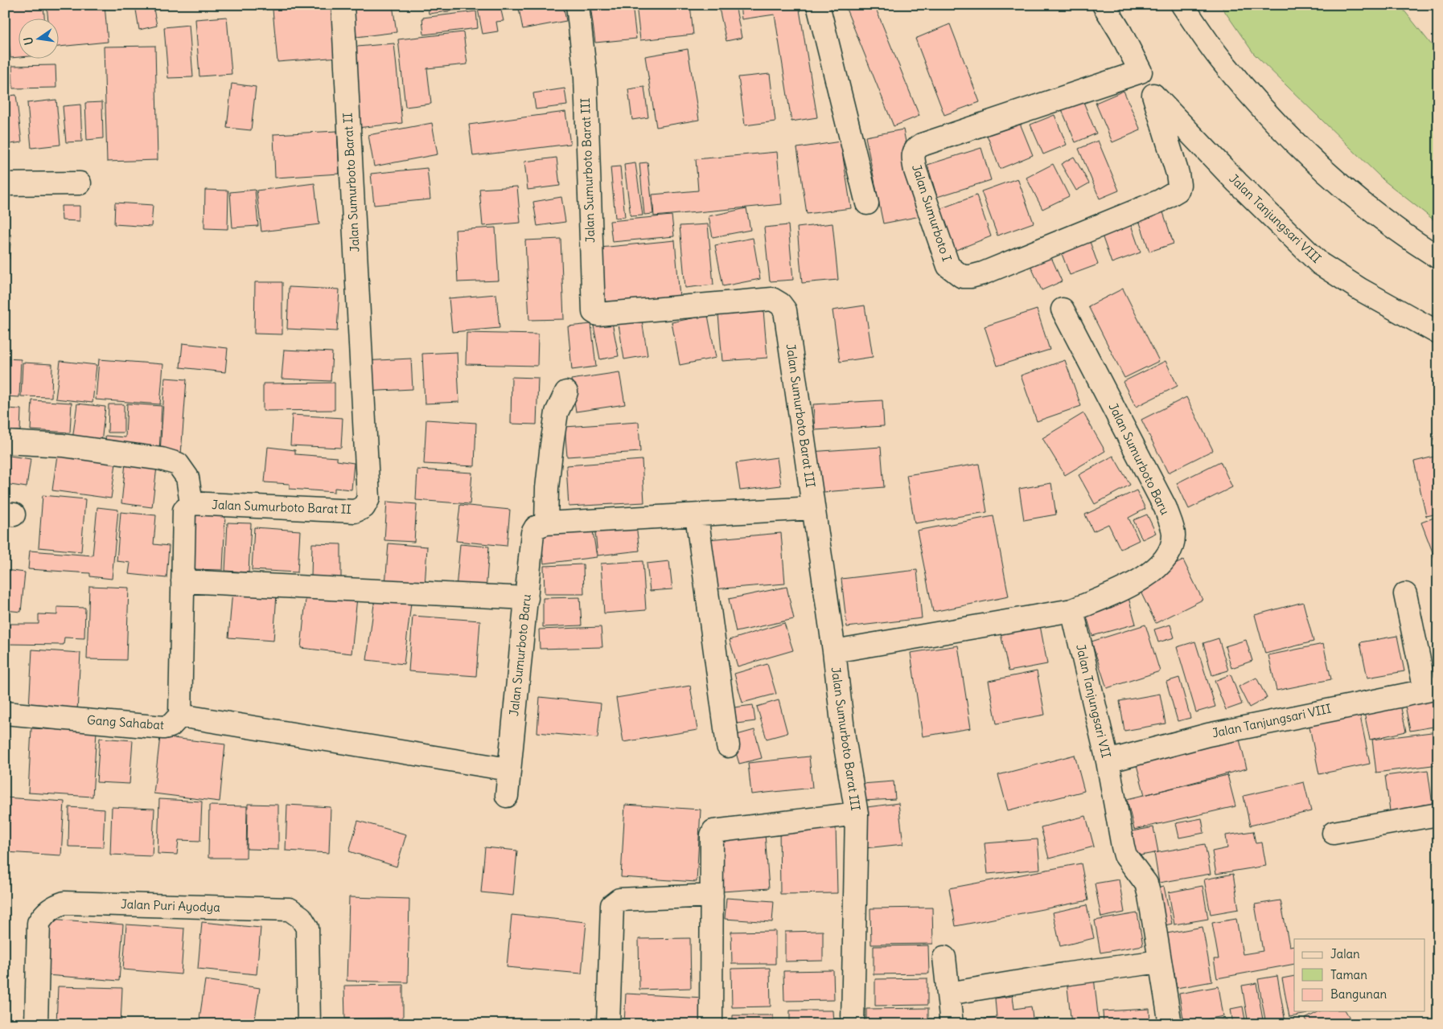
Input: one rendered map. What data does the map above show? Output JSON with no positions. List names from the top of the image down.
{
  "streets": {
    "main road": [
      "Jalan Sumurboto Barat III",
      "Jalan Sumurboto Barat II",
      "Jalan Sumurboto I",
      "Jalan Tanjungsari VIII",
      "Jalan Sumurboto Baru",
      "Jalan Tanjungsari VII",
      "Gang Sahabat",
      "Jalan Puri Ayodya"
    ]
  },
  "crossings": [
    ["Jalan Sumurboto I", "Jalan Tanjungsari VIII"],
    ["Jalan Tanjungsari VIII", "Jalan Tanjungsari VII"],
    ["Jalan Sumurboto Baru", "Jalan Tanjungsari VII"]
  ],
  "legend": ["Jalan", "Taman", "Bangunan"],
  "north": "left"
}
